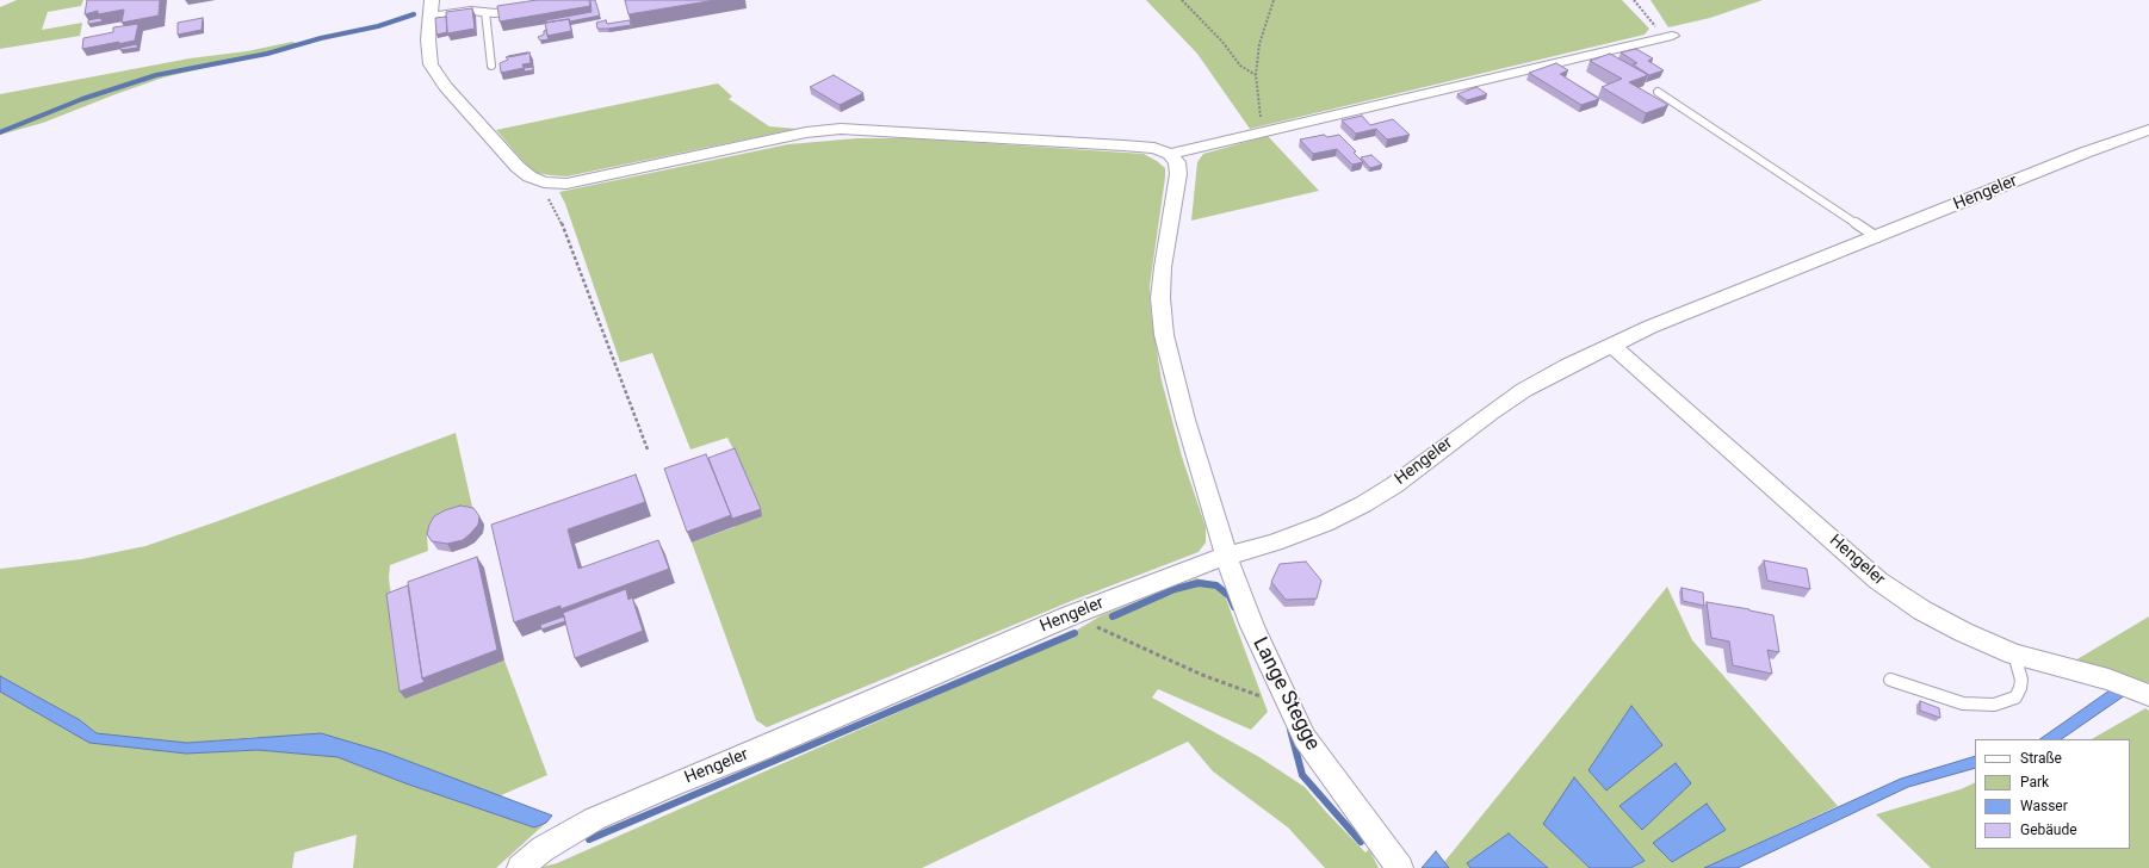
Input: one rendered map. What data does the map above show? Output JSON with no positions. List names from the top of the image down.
{
  "streets": {
    "street": ["Hengeler", "Lange Stegge"]
  },
  "crossings": [
    ["Hengeler", "Lange Stegge"]
  ],
  "legend": [
    "Straße",
    "Park",
    "Wasser",
    "Gebäude"
  ]
}
